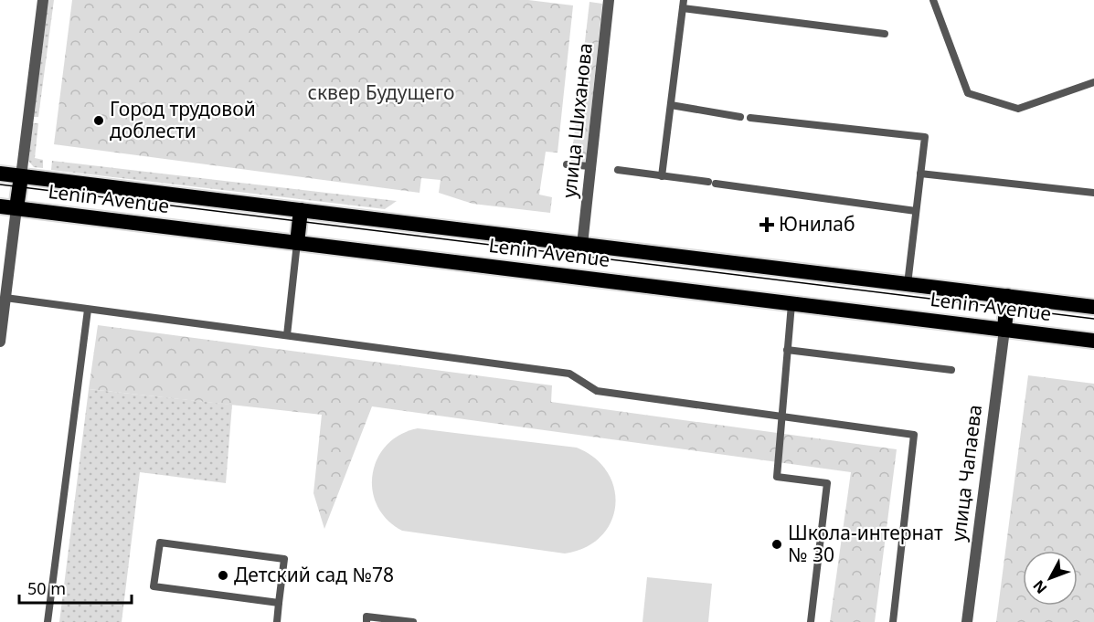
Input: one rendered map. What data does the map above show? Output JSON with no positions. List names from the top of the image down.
{
  "streets": {
    "highway": ["Lenin Avenue"],
    "street": ["улица Шиханова", "улица Чапаева"]
  },
  "crossings": [
    ["улица Шиханова", "Lenin Avenue"],
    ["Lenin Avenue", "улица Чапаева"]
  ],
  "parks": ["сквер Будущего"],
  "places": {
    "other": ["Город трудовой доблести", "Школа-интернат № 30", "Детский сад №78"],
    "health": ["Юнилаб"]
  },
  "scale_bar": "50 m",
  "north": "bottom left"
}
